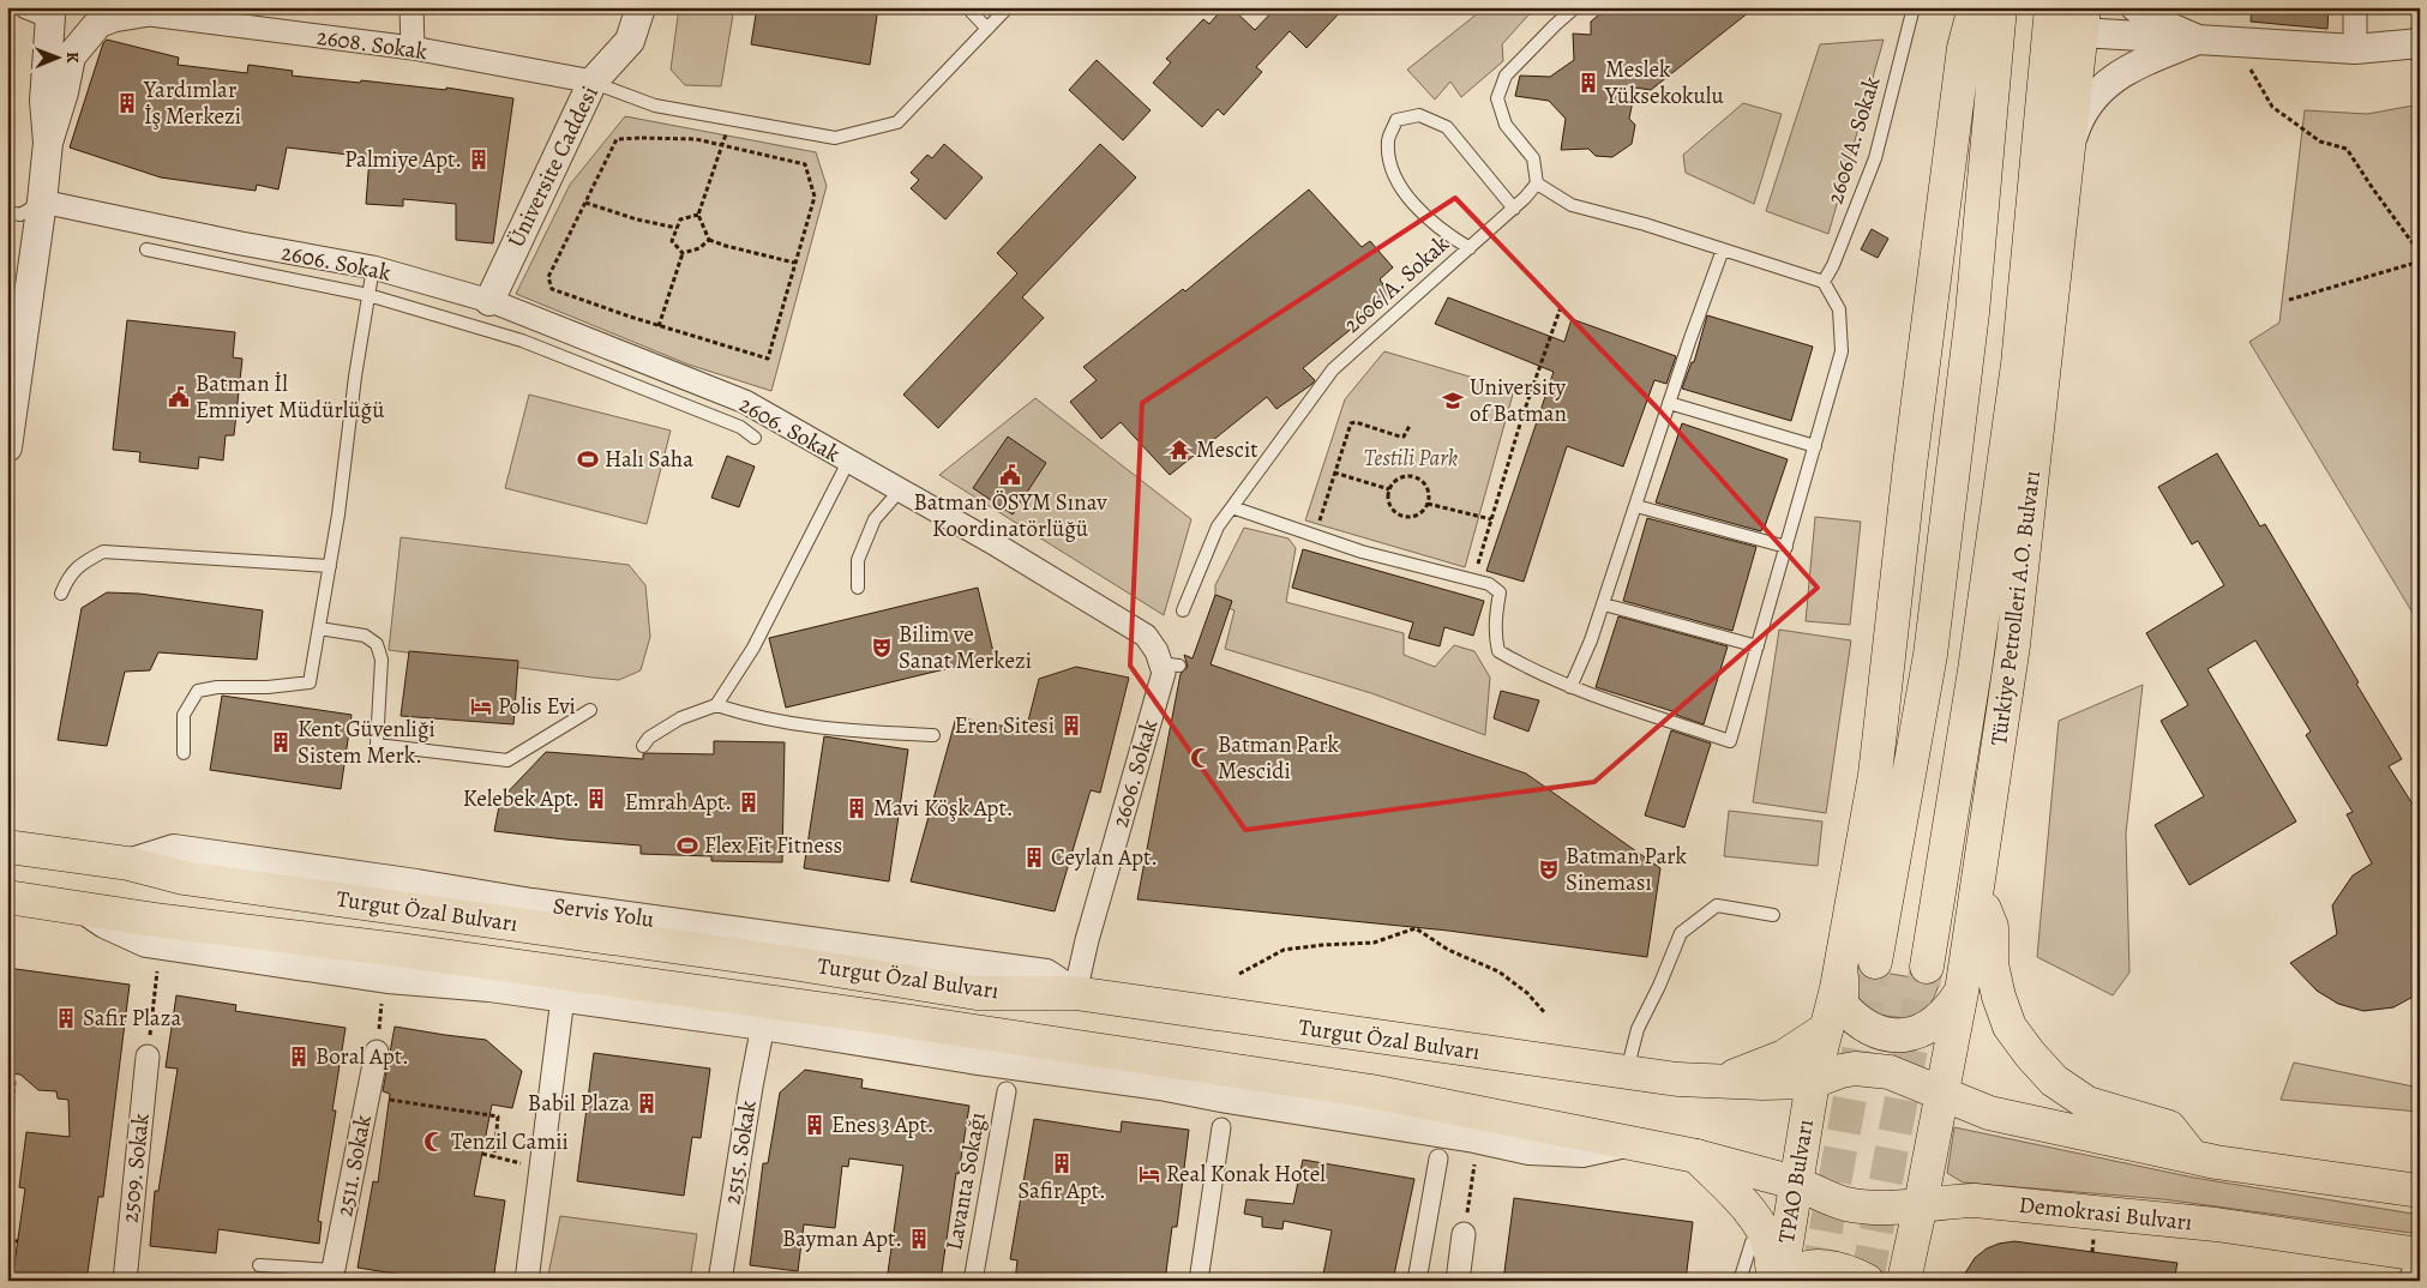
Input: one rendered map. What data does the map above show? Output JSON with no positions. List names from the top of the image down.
{
  "streets": {
    "main road": [
      "Türkiye Petrolleri A.O. Bulvarı",
      "Turgut Özal Bulvarı",
      "TPAO Bulvarı",
      "Demokrasi Bulvarı"
    ],
    "street": [
      "2608. Sokak",
      "Üniversite Caddesi",
      "2606. Sokak",
      "2515. Sokak",
      "2511. Sokak",
      "2509. Sokak",
      "Lavanta Sokağı"
    ],
    "lane": ["2606/A. Sokak"]
  },
  "crossings": [
    ["2608. Sokak", "Üniversite Caddesi"],
    ["Üniversite Caddesi", "2606. Sokak"],
    ["2606. Sokak", "Turgut Özal Bulvarı"],
    ["Türkiye Petrolleri A.O. Bulvarı", "Turgut Özal Bulvarı"],
    ["Türkiye Petrolleri A.O. Bulvarı", "TPAO Bulvarı"],
    ["Türkiye Petrolleri A.O. Bulvarı", "Demokrasi Bulvarı"],
    ["Turgut Özal Bulvarı", "TPAO Bulvarı"],
    ["Turgut Özal Bulvarı", "Demokrasi Bulvarı"],
    ["TPAO Bulvarı", "Demokrasi Bulvarı"]
  ],
  "parks": ["Testili Park"],
  "places": {
    "building": [
      "Meslek Yüksekokulu",
      "Yardımlar İş Merkezi",
      "Palmiye Apt.",
      "Eren Sitesi",
      "Kent Güvenliği Sistem Merk.",
      "Kelebek Apt.",
      "Emrah Apt.",
      "Mavi Köşk Apt.",
      "Ceylan Apt.",
      "Safir Plaza",
      "Boral Apt.",
      "Babil Plaza",
      "Enes 3 Apt.",
      "Safir Apt.",
      "Bayman Apt."
    ],
    "public building": ["Batman İl Emniyet Müdürlüğü", "Batman ÖSYM Sınav Koordinatörlüğü"],
    "school or university": ["University of Batman"],
    "temple": ["Mescit"],
    "sports": ["Halı Saha", "Flex Fit Fitness"],
    "theatre": ["Bilim ve Sanat Merkezi", "Batman Park Sineması"],
    "hotel": ["Polis Evi", "Real Konak Hotel"],
    "mosque": ["Batman Park Mescidi", "Tenzil Camii"]
  },
  "north": "right"
}
